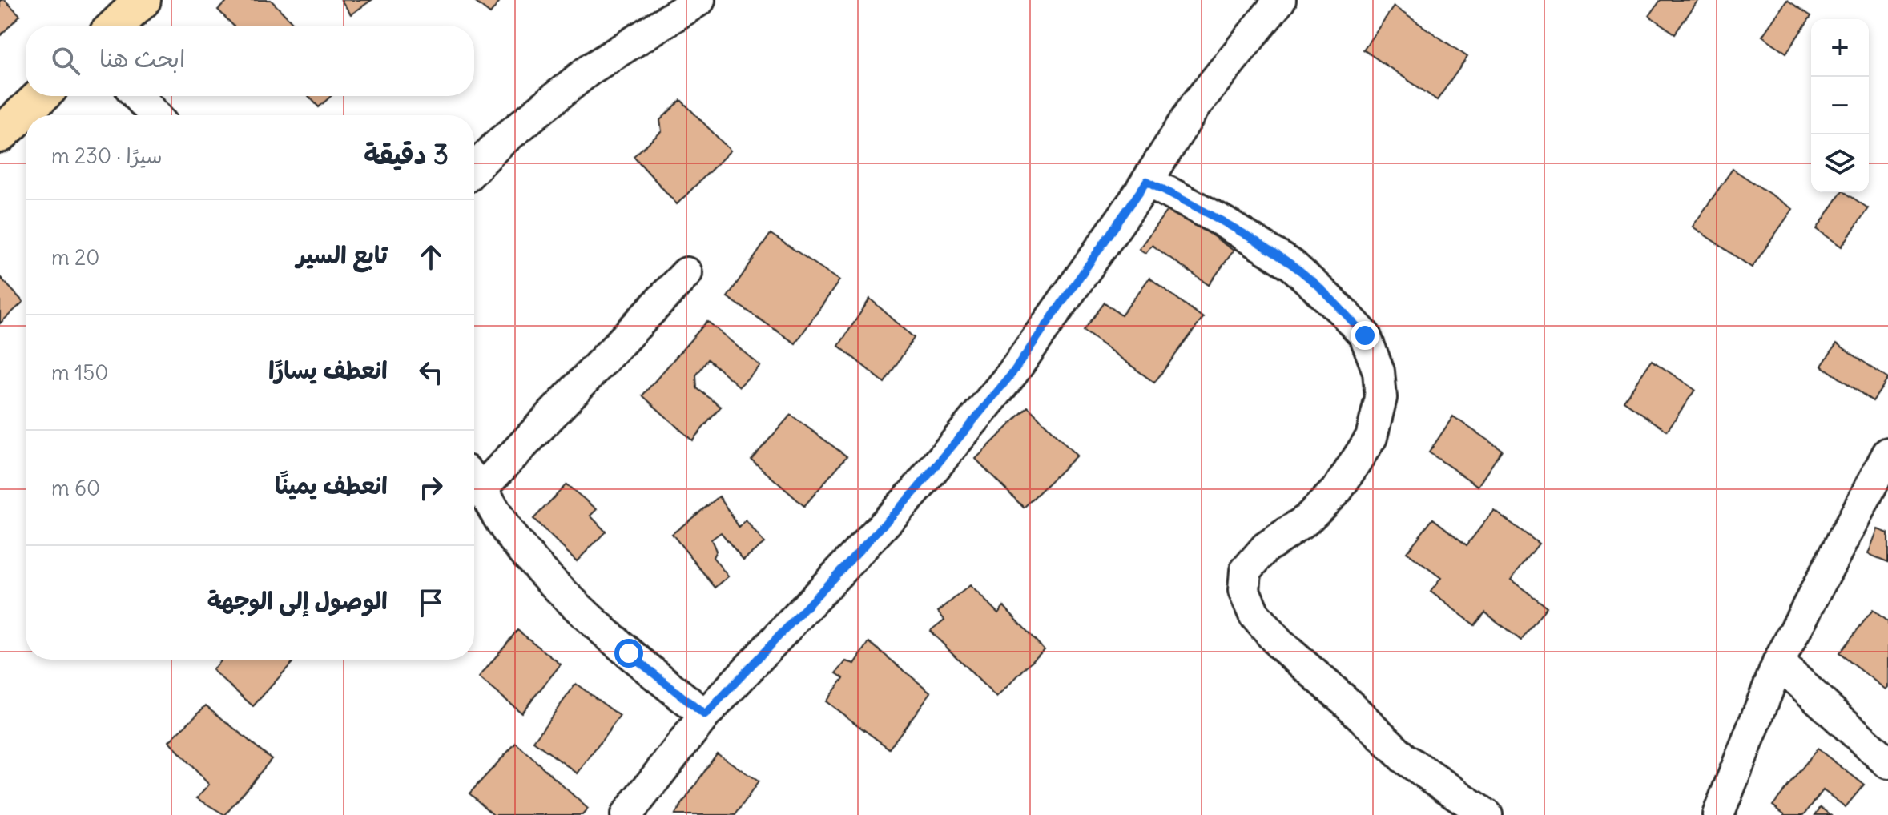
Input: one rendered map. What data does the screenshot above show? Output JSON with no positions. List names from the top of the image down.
{
  "page": {
    "map_buttons": ["+", "−"],
    "search": "ابحث هنا",
    "heading": ["3 دقيقة", "سيرًا · 230 m"],
    "list": [
      ["تابع السير", "20 m"],
      ["انعطف يسارًا", "150 m"],
      ["انعطف يمينًا", "60 m"],
      "الوصول إلى الوجهة"
    ]
  }
}
